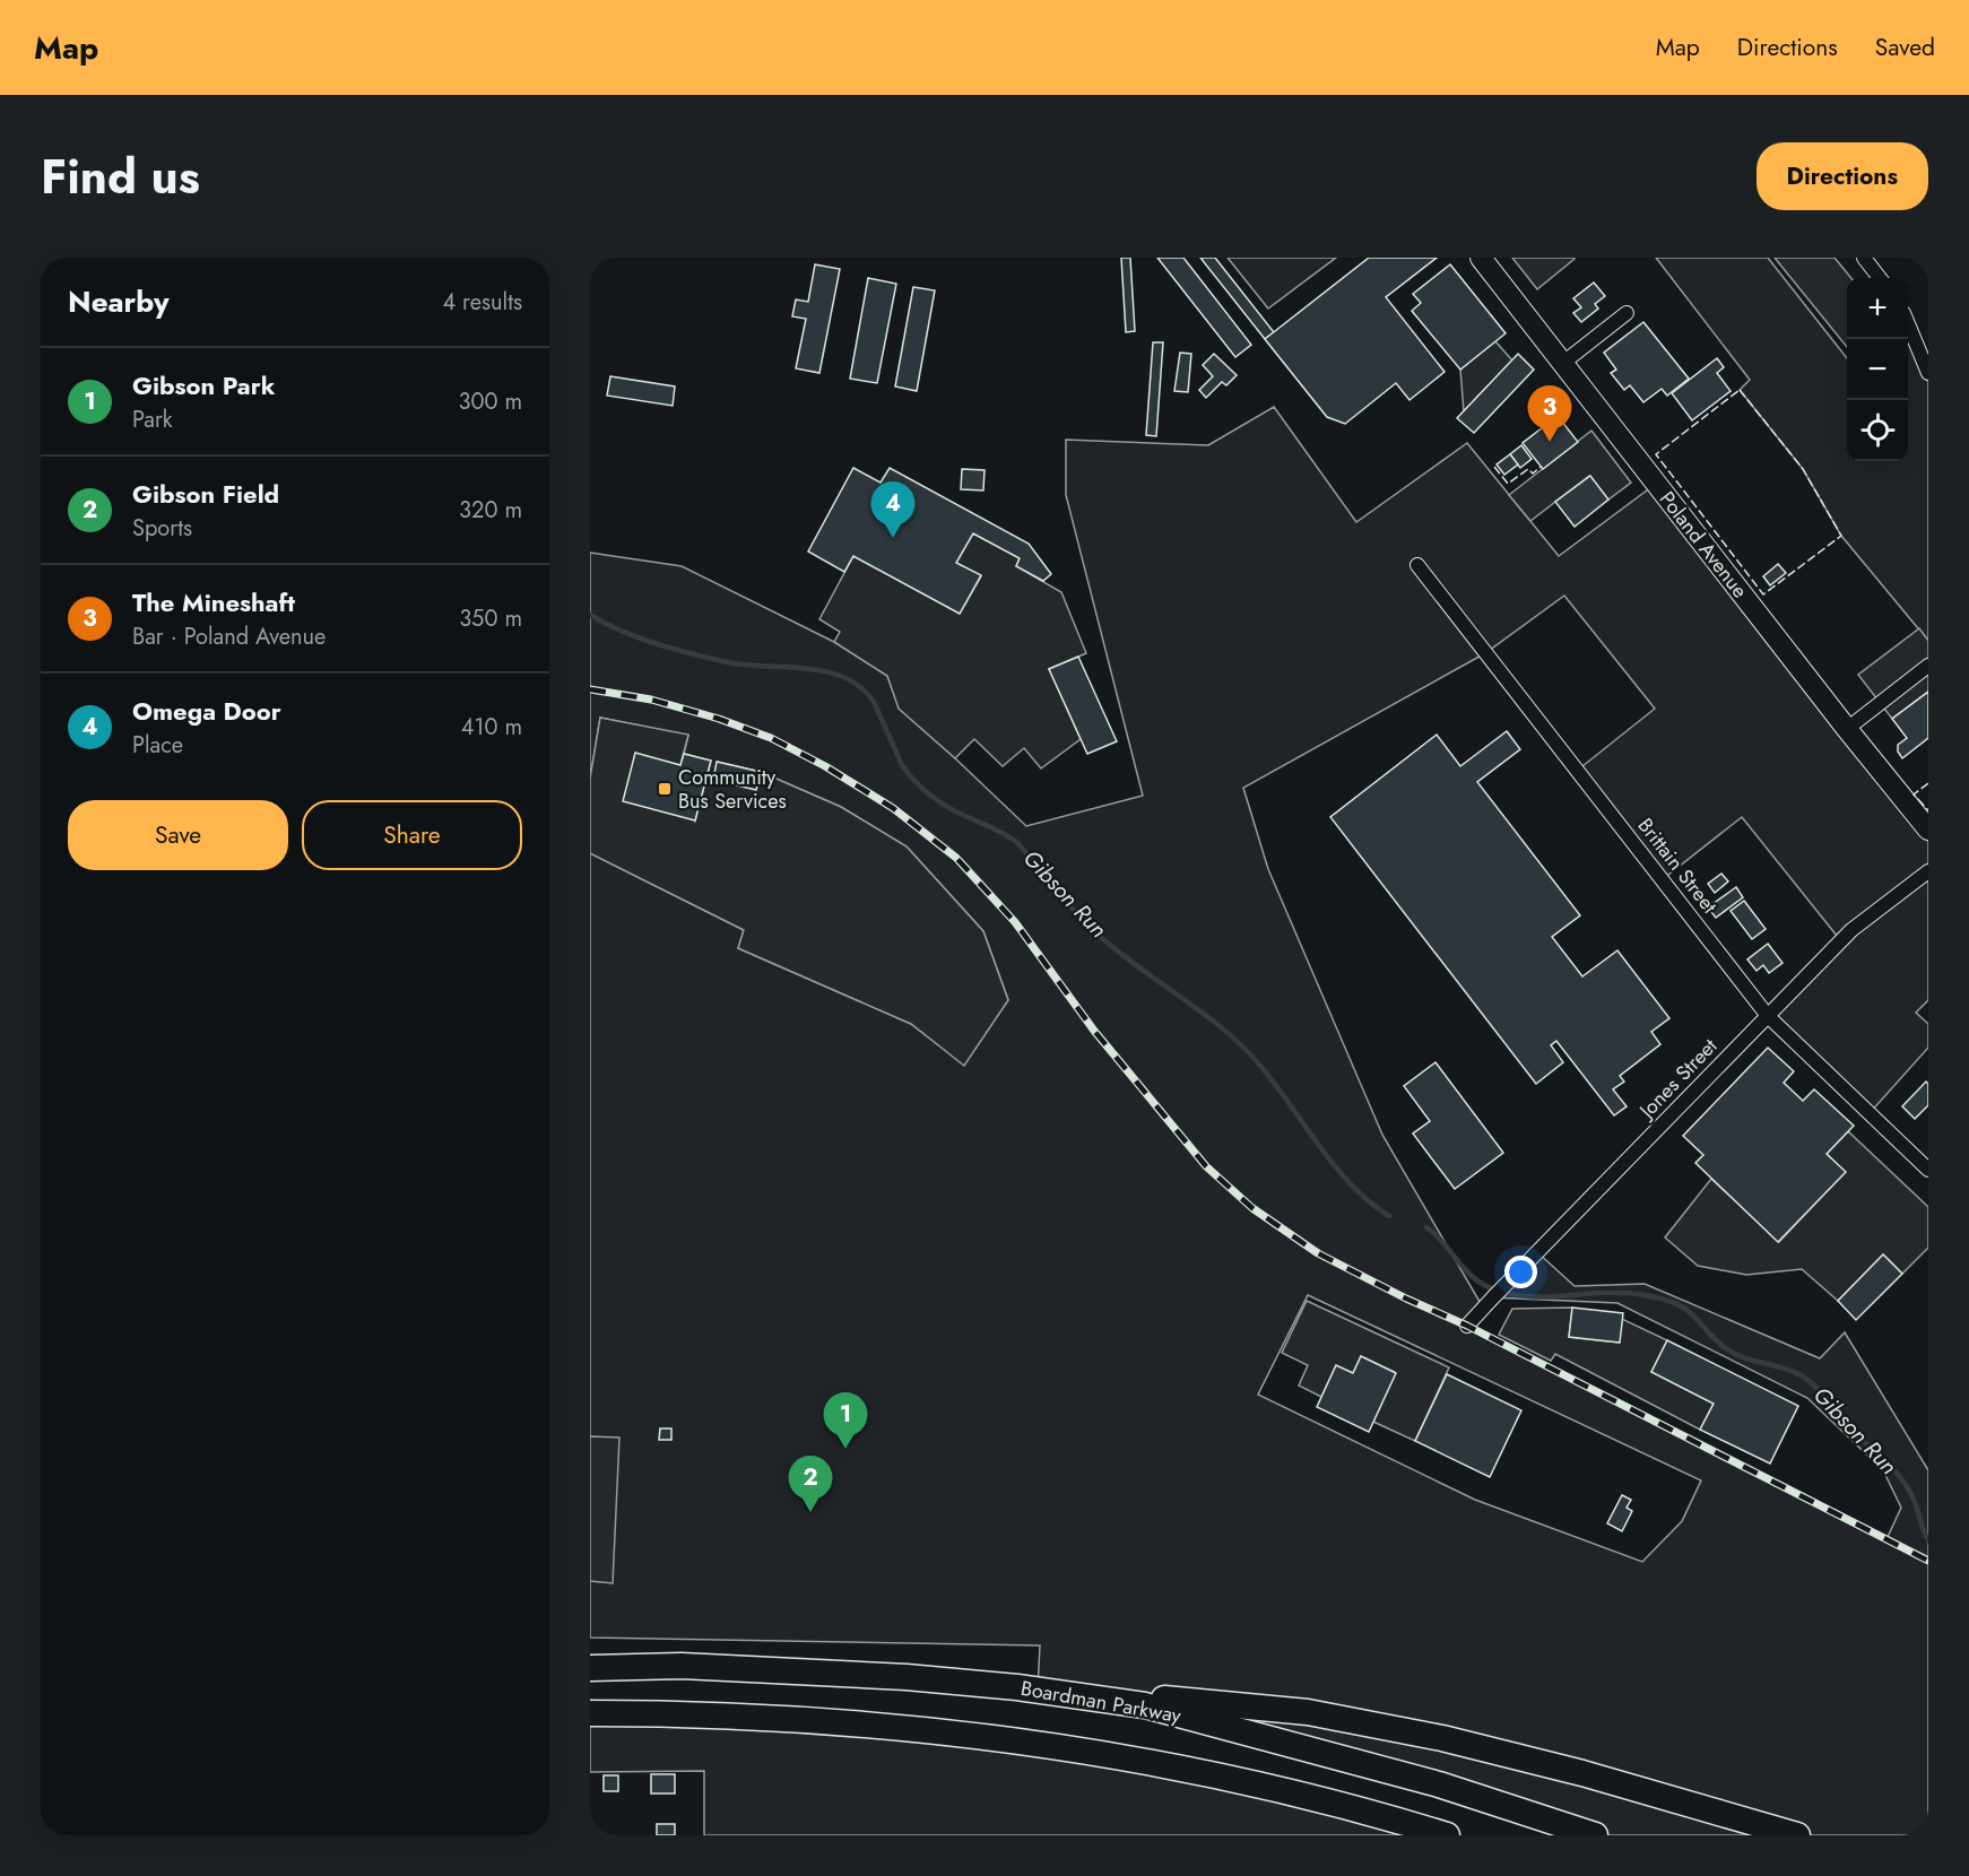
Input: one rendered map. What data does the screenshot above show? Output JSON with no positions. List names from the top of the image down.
{
  "streets": {
    "highway": ["Boardman Parkway"],
    "main road": ["Poland Avenue"],
    "street": ["Brittain Street", "Jones Street"]
  },
  "crossings": [
    ["Brittain Street", "Jones Street"]
  ],
  "water": ["Gibson Run"],
  "places": {
    "transit": ["Community Bus Services"]
  },
  "page": {
    "header": "Map",
    "nav": ["Map", "Directions", "Saved"],
    "title": "Find us",
    "buttons": [
      "Directions",
      ["Save", "Share"]
    ],
    "heading": ["Nearby", "4 results"],
    "map_buttons": ["+", "−"],
    "list": [
      {
        "mark": "1",
        "name": "Gibson Park",
        "note": "Park",
        "value": "300 m"
      },
      {
        "mark": "2",
        "name": "Gibson Field",
        "note": "Sports",
        "value": "320 m"
      },
      {
        "mark": "3",
        "name": "The Mineshaft",
        "note": "Bar · Poland Avenue",
        "value": "350 m"
      },
      {
        "mark": "4",
        "name": "Omega Door",
        "note": "Place",
        "value": "410 m"
      }
    ],
    "pins": [
      "3",
      "4",
      "1",
      "2"
    ]
  }
}
